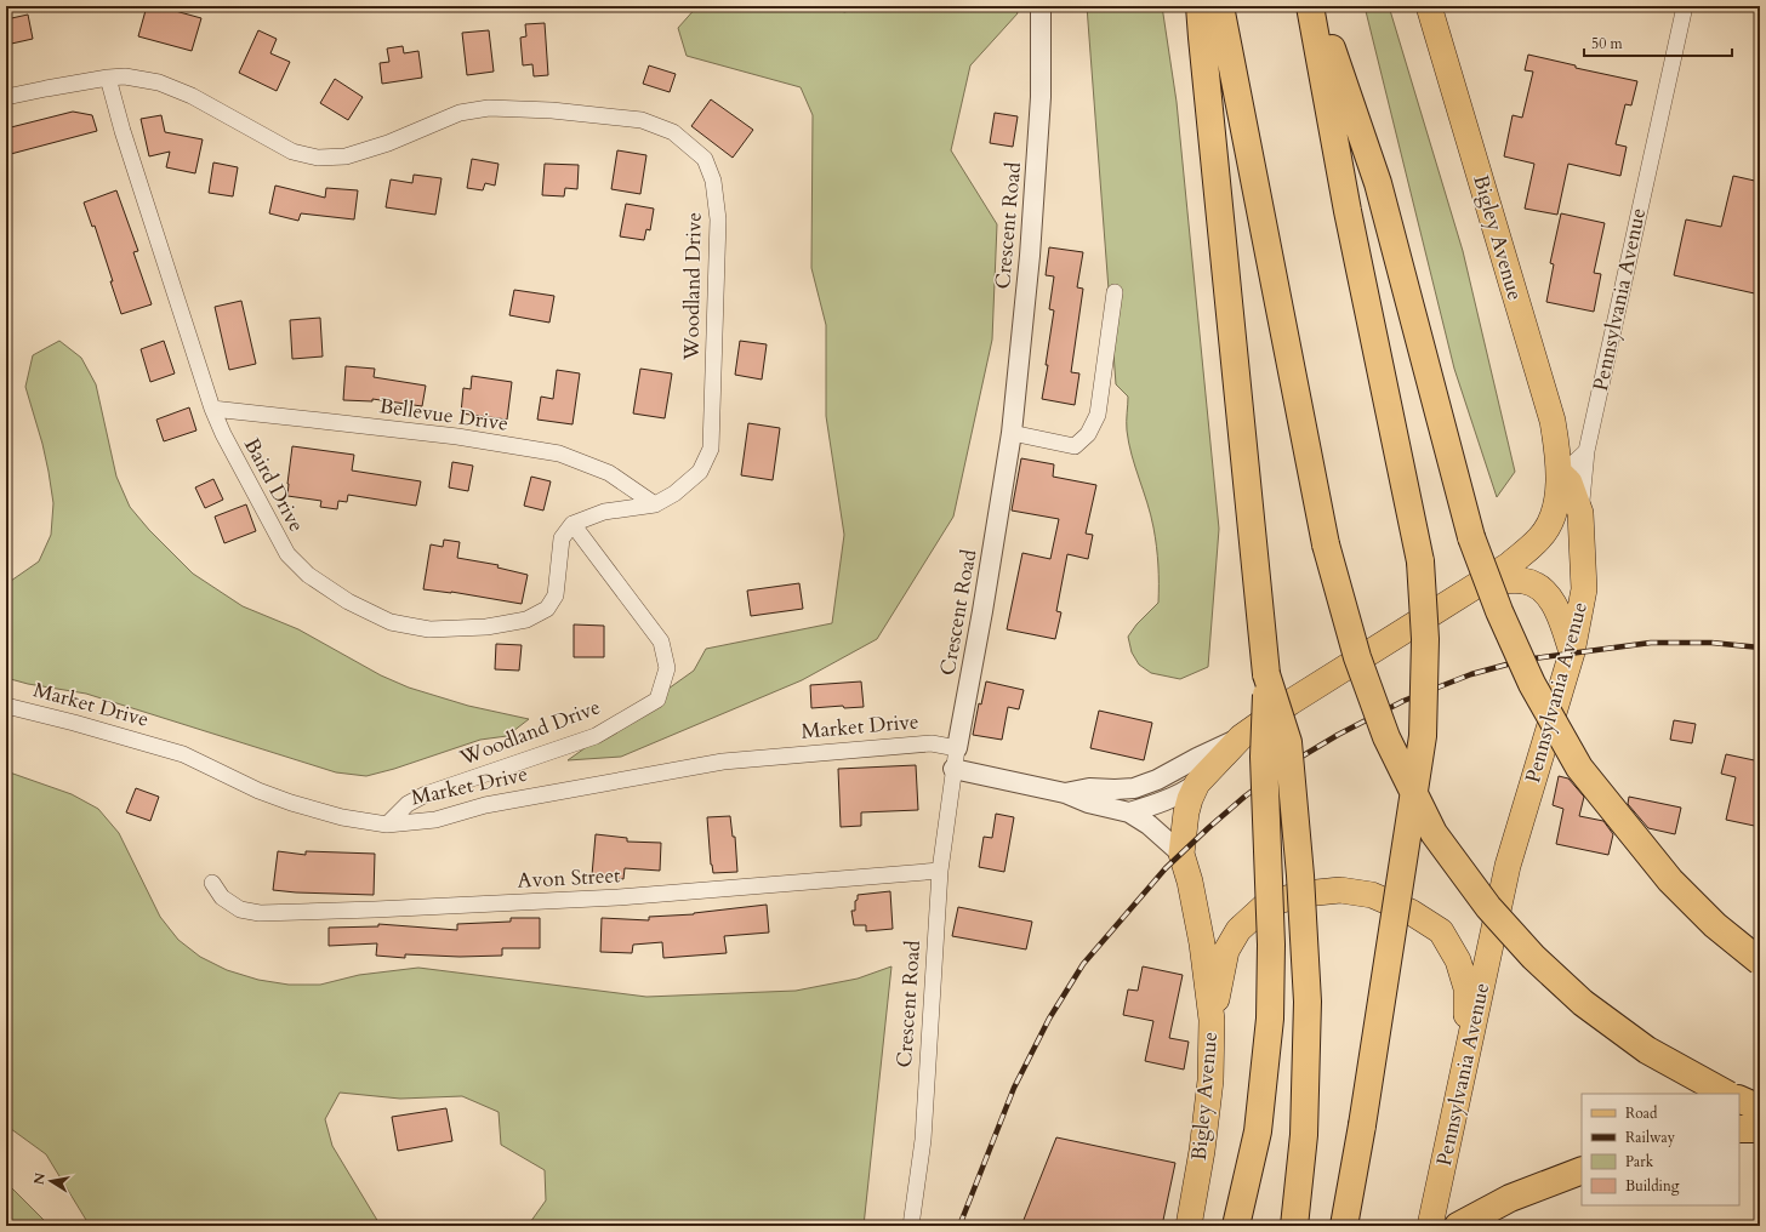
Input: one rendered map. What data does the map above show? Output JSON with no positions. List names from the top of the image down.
{
  "streets": {
    "main road": ["Bigley Avenue", "Pennsylvania Avenue"],
    "street": [
      "Crescent Road",
      "Woodland Drive",
      "Bellevue Drive",
      "Baird Drive",
      "Market Drive",
      "Avon Street"
    ]
  },
  "crossings": [
    ["Crescent Road", "Market Drive"],
    ["Crescent Road", "Avon Street"],
    ["Bigley Avenue", "Pennsylvania Avenue"],
    ["Woodland Drive", "Bellevue Drive"],
    ["Woodland Drive", "Baird Drive"],
    ["Woodland Drive", "Market Drive"],
    ["Bellevue Drive", "Baird Drive"]
  ],
  "legend": [
    "Road",
    "Railway",
    "Park",
    "Building"
  ],
  "scale_bar": "50 m",
  "north": "left"
}
